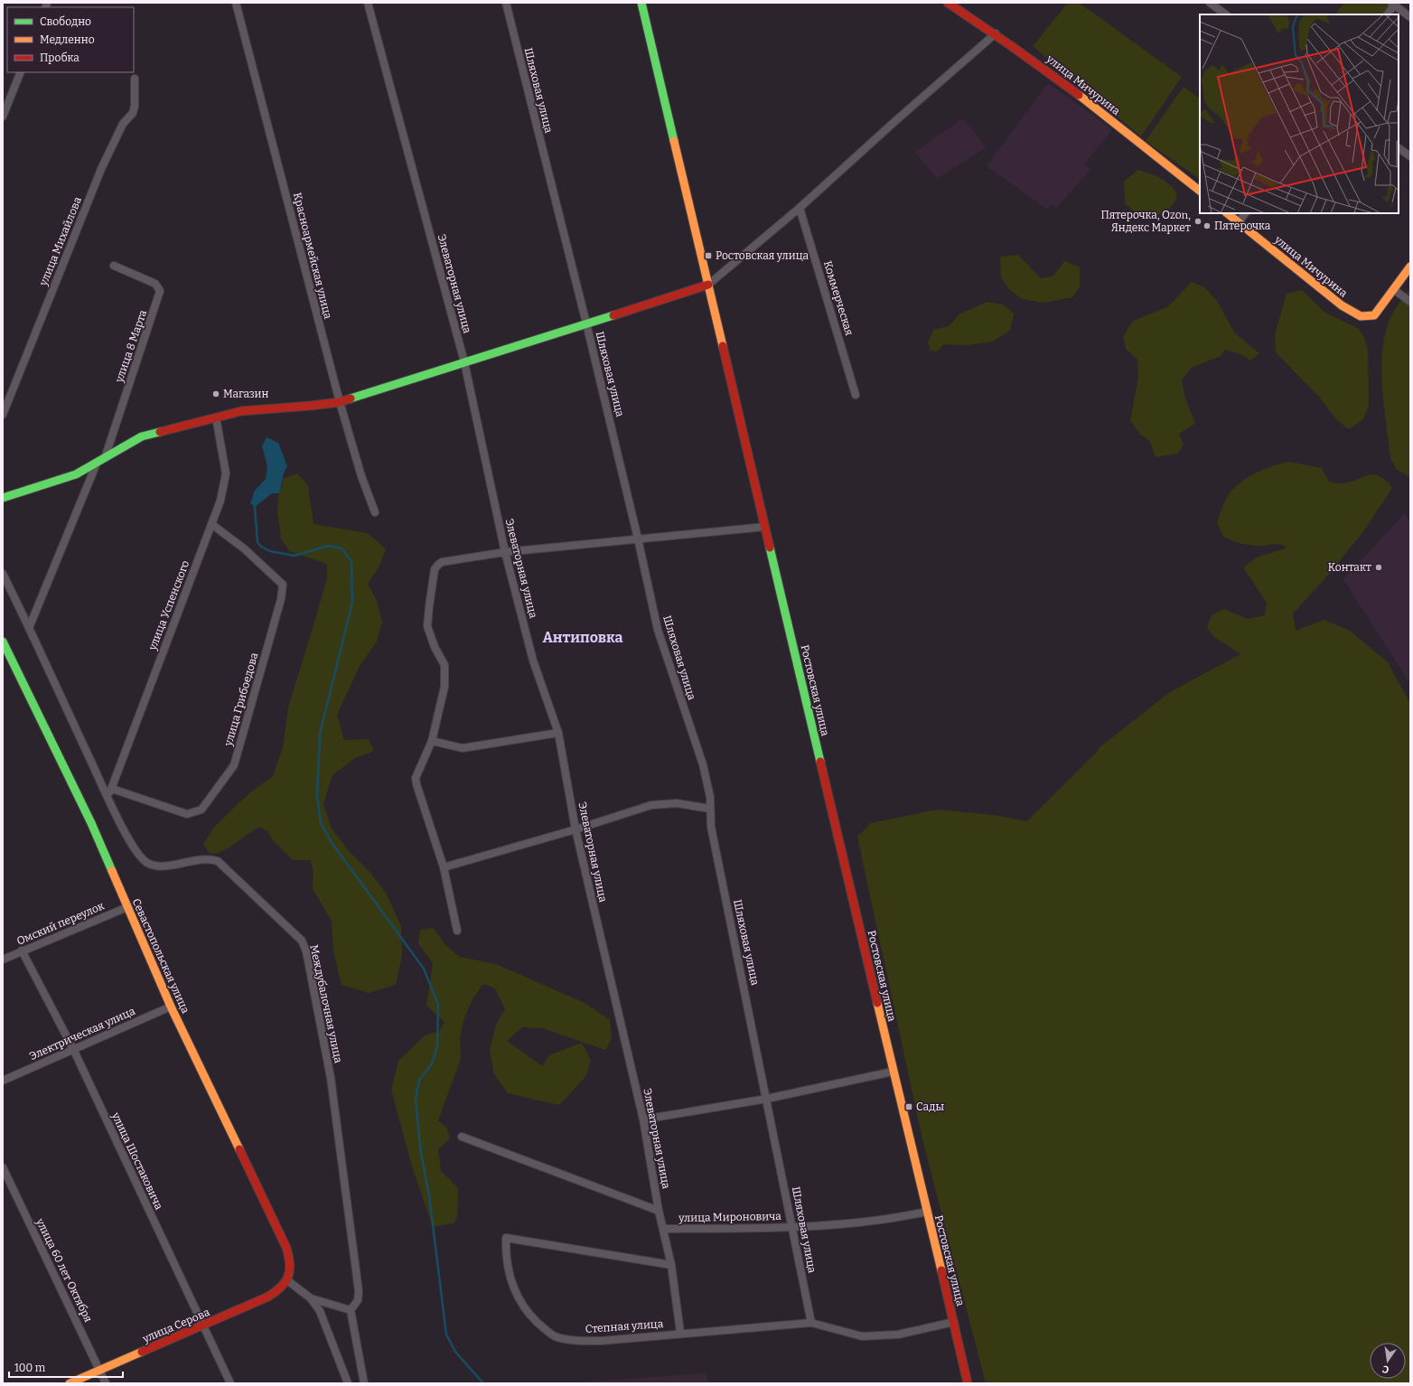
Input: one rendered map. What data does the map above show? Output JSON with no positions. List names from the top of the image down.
{
  "streets": {
    "street": [
      "улица Мичурина",
      "Шляховая улица",
      "улица Михайлова",
      "Красноармейская улица",
      "Элеваторная улица",
      "Коммерческая",
      "улица 8 Марта",
      "улица Успенского",
      "Ростовская улица",
      "улица Грибоедова",
      "Омский переулок",
      "Севастопольская улица",
      "Междубалочная улица",
      "Электрическая улица",
      "улица Шостаковича",
      "улица Мироновича",
      "улица 60 лет Октября",
      "улица Серова",
      "Степная улица"
    ]
  },
  "crossings": [
    ["Шляховая улица", "улица Мироновича"],
    ["Шляховая улица", "Степная улица"],
    ["Элеваторная улица", "улица Мироновича"],
    ["Элеваторная улица", "Степная улица"],
    ["улица Успенского", "улица Грибоедова"],
    ["улица Успенского", "Междубалочная улица"],
    ["Ростовская улица", "улица Мироновича"],
    ["Ростовская улица", "Степная улица"],
    ["Омский переулок", "Севастопольская улица"],
    ["Омский переулок", "улица Шостаковича"],
    ["Севастопольская улица", "Электрическая улица"],
    ["Севастопольская улица", "улица Серова"],
    ["Электрическая улица", "улица Шостаковича"],
    ["улица Шостаковича", "улица Серова"],
    ["улица 60 лет Октября", "улица Серова"]
  ],
  "districts": ["Антиповка"],
  "places": {
    "other": [
      "Пятерочка, Ozon, Яндекс Маркет",
      "Пятерочка",
      "Магазин",
      "Контакт"
    ],
    "transit": ["Ростовская улица", "Сады"]
  },
  "legend": ["Свободно", "Медленно", "Пробка"],
  "scale_bar": "100 m",
  "north": "bottom"
}
